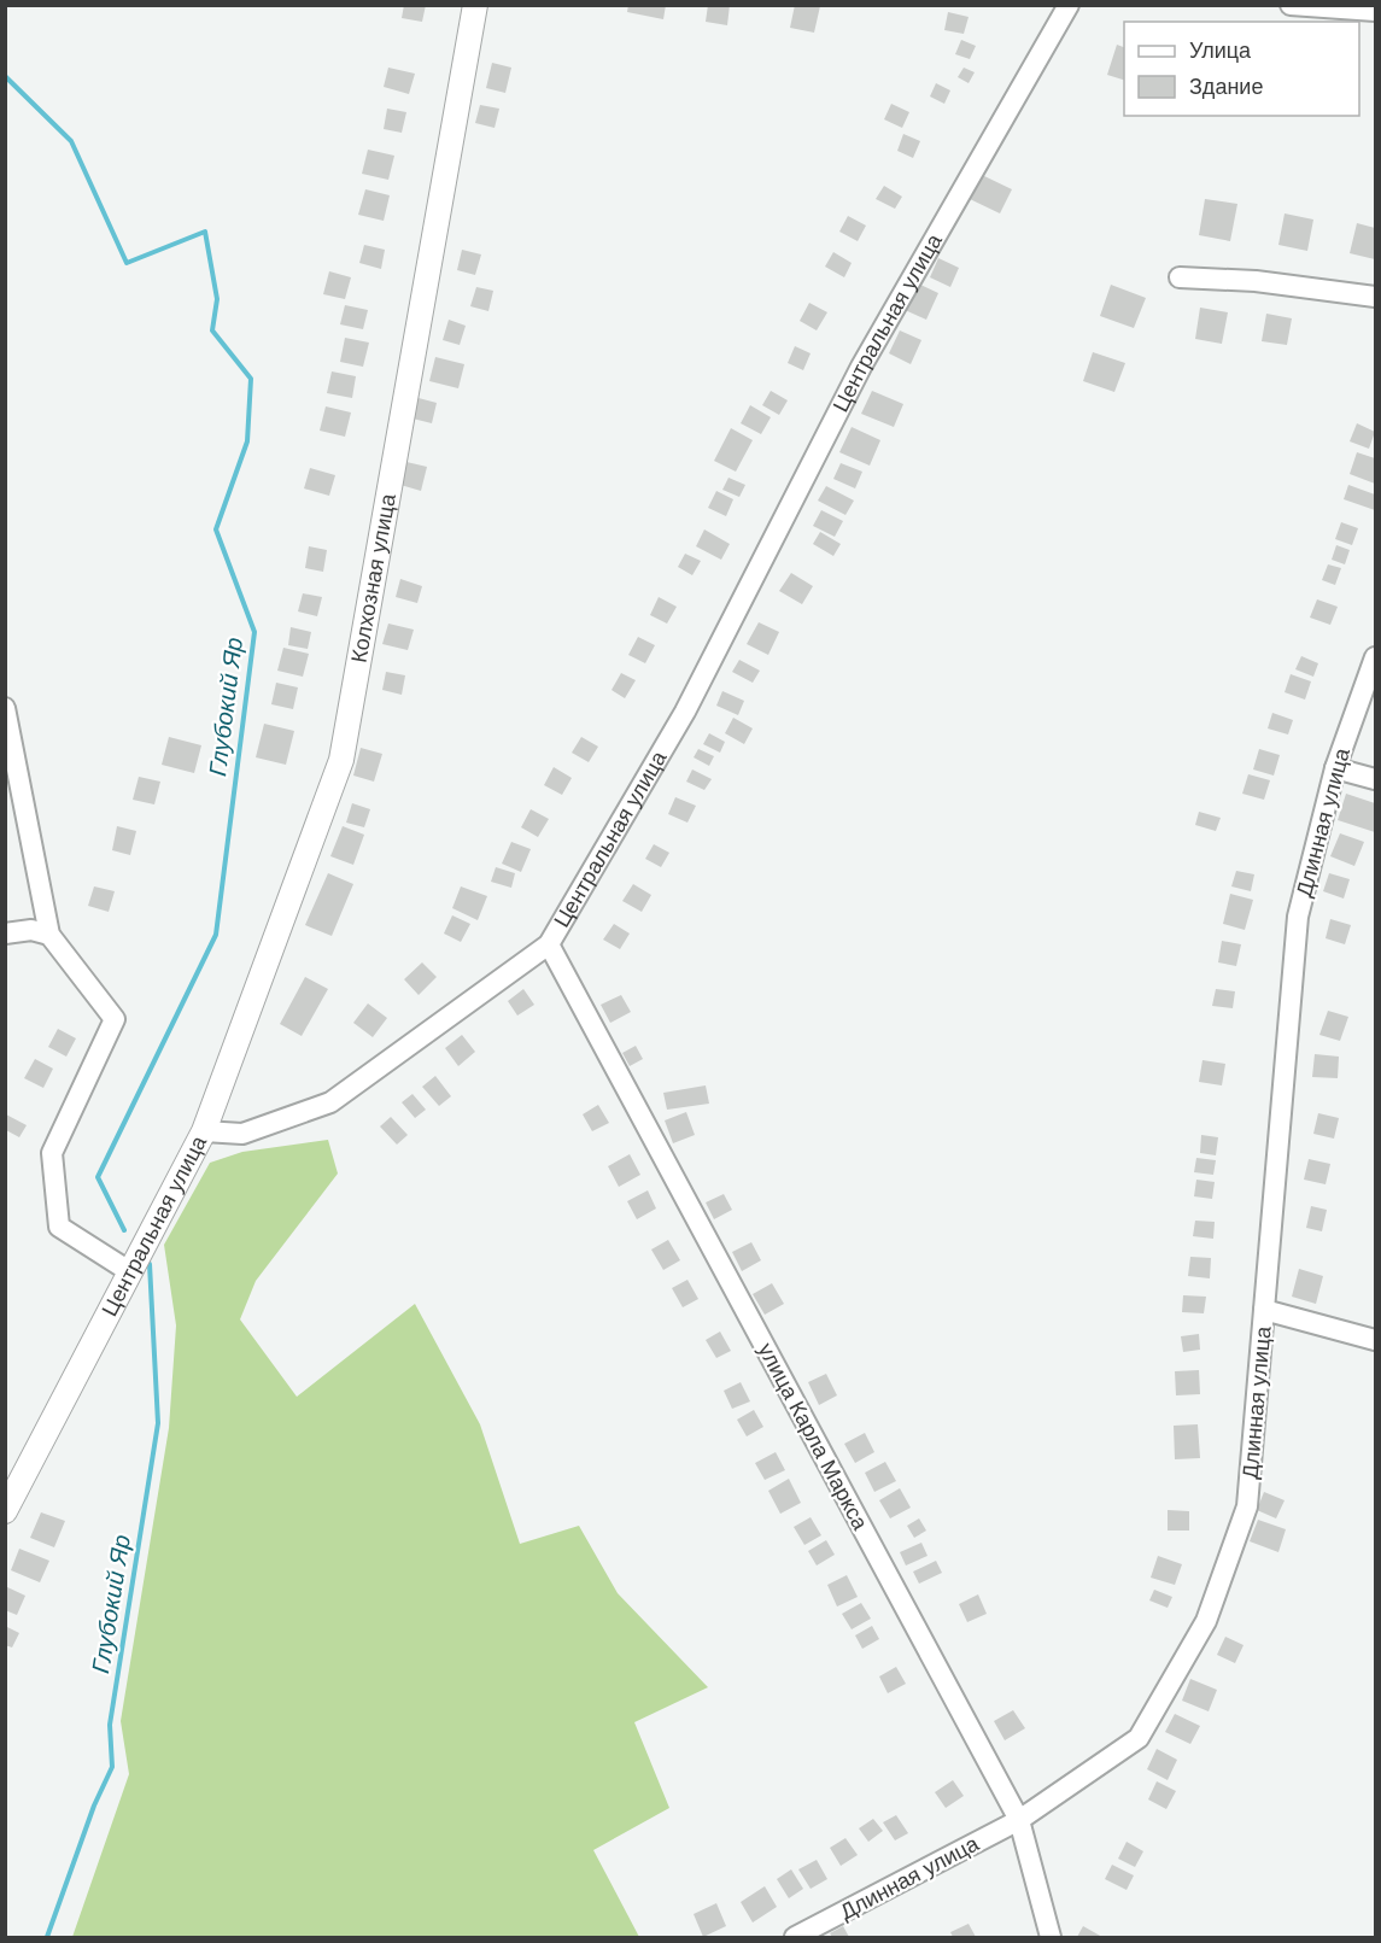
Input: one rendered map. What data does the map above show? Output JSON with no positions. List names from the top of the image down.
{
  "streets": {
    "street": [
      "Центральная улица",
      "Колхозная улица",
      "Длинная улица",
      "улица Карла Маркса"
    ]
  },
  "crossings": [
    ["Центральная улица", "Колхозная улица"],
    ["Центральная улица", "улица Карла Маркса"],
    ["Длинная улица", "улица Карла Маркса"]
  ],
  "water": ["Глубокий Яр"],
  "legend": ["Улица", "Здание"]
}
